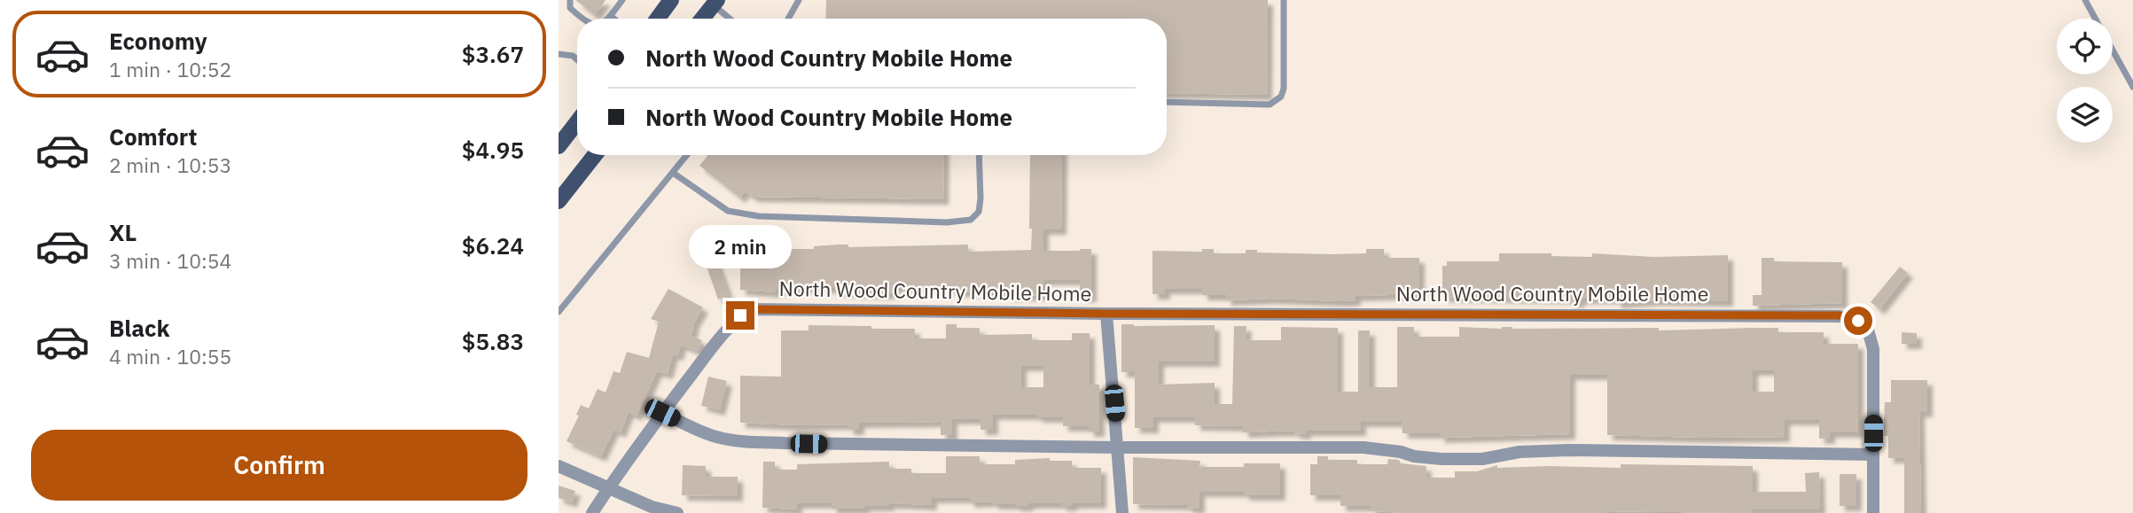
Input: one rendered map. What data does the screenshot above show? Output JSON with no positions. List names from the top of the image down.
{
  "streets": {
    "street": ["North Wood Country Mobile Home"]
  },
  "page": {
    "list": [
      {
        "name": "Economy",
        "note": "1 min · 10:52",
        "value": "$3.67"
      },
      {
        "name": "Comfort",
        "note": "2 min · 10:53",
        "value": "$4.95"
      },
      {
        "name": "XL",
        "note": "3 min · 10:54",
        "value": "$6.24"
      },
      {
        "name": "Black",
        "note": "4 min · 10:55",
        "value": "$5.83"
      }
    ],
    "banner": ["North Wood Country Mobile Home", "North Wood Country Mobile Home"],
    "bubble": "2 min",
    "buttons": "Confirm"
  }
}
